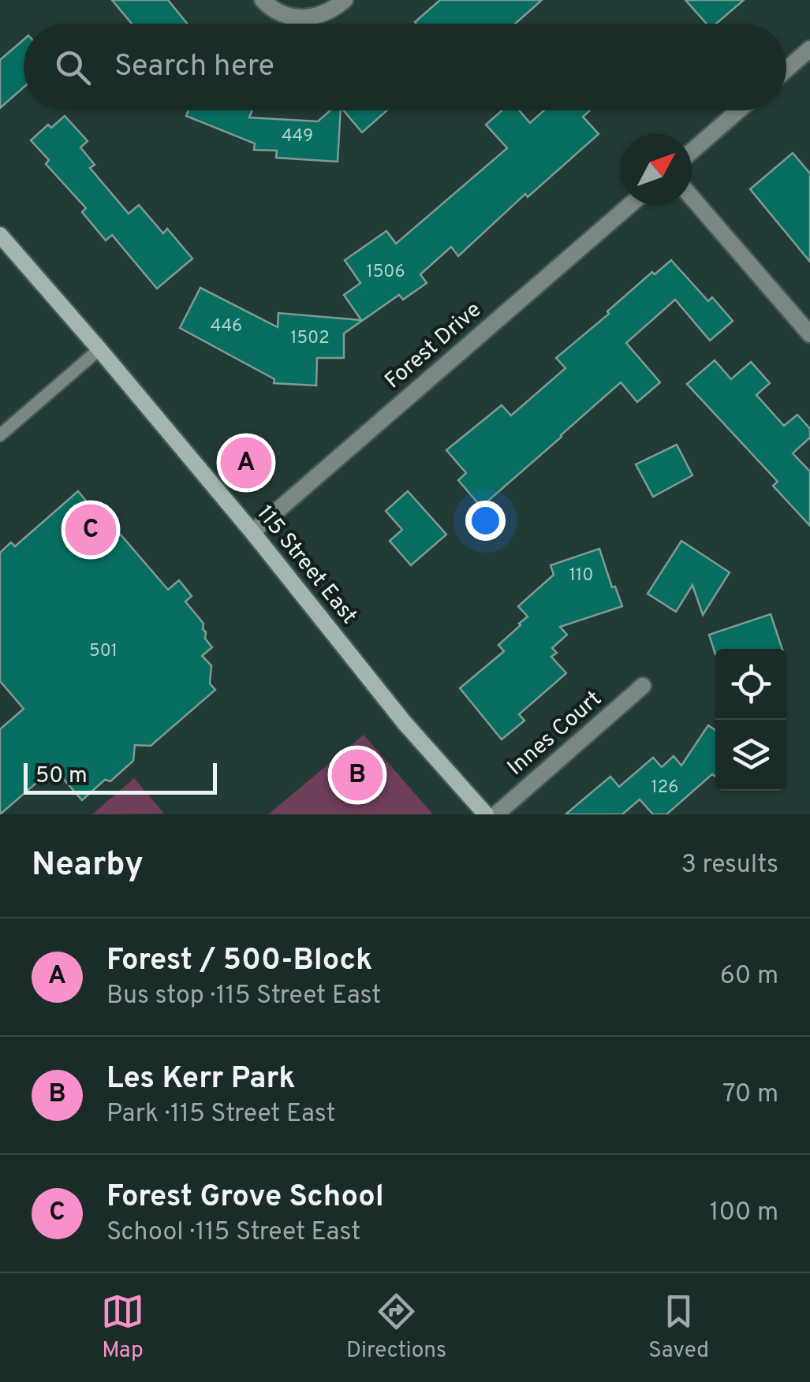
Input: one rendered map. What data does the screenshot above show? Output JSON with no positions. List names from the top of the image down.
{
  "streets": {
    "street": ["Forest Drive", "115 Street East", "Innes Court"]
  },
  "crossings": [
    ["Forest Drive", "115 Street East"]
  ],
  "house_numbers": [
    "449",
    "1506",
    "446",
    "1502",
    "110",
    "501",
    "126"
  ],
  "scale_bar": "50 m",
  "north": "top right",
  "page": {
    "search": "Search here",
    "pins": ["A", "C", "B"],
    "scale": "50 m",
    "heading": ["Nearby", "3 results"],
    "list": [
      {
        "mark": "A",
        "name": "Forest / 500-Block",
        "note": "Bus stop · 115 Street East",
        "value": "60 m"
      },
      {
        "mark": "B",
        "name": "Les Kerr Park",
        "note": "Park · 115 Street East",
        "value": "70 m"
      },
      {
        "mark": "C",
        "name": "Forest Grove School",
        "note": "School · 115 Street East",
        "value": "100 m"
      }
    ],
    "nav": ["Map", "Directions", "Saved"]
  }
}
